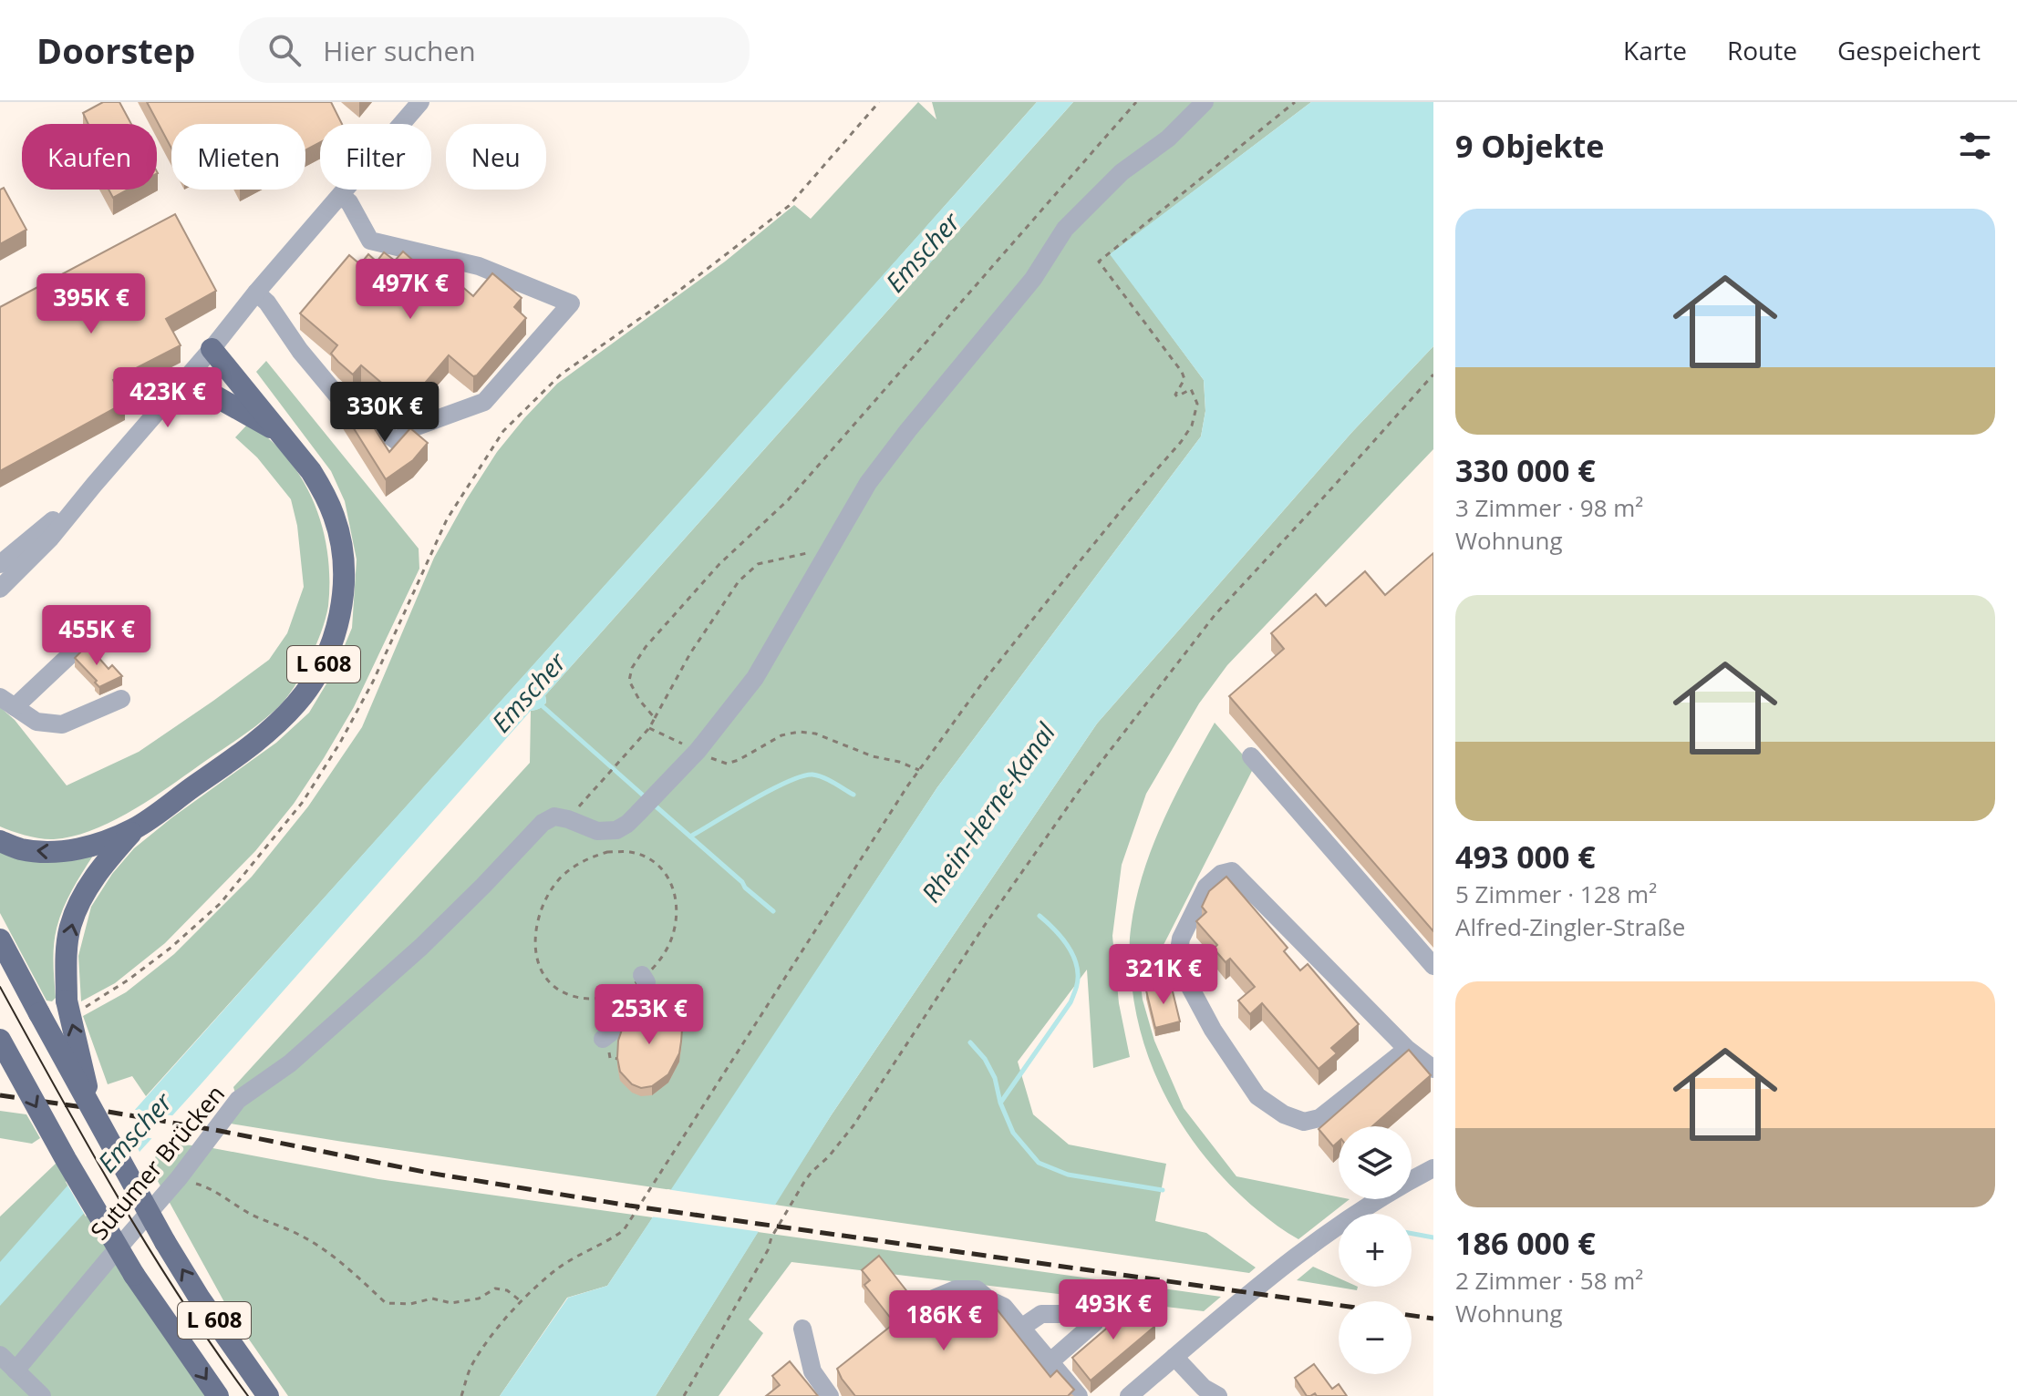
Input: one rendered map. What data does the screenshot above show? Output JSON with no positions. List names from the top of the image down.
{
  "streets": {
    "main road": ["L 608"],
    "street": ["Sutumer Brücken"]
  },
  "water": ["Emscher", "Rhein-Herne-Kanal"],
  "page": {
    "header": "Doorstep",
    "search": "Hier suchen",
    "nav": ["Karte", "Route", "Gespeichert"],
    "heading": "9 Objekte",
    "chip": [
      "Kaufen",
      "Mieten",
      "Filter",
      "Neu"
    ],
    "list": [
      {
        "name": "330 000 €",
        "note": "3 Zimmer · 98 m² · Wohnung"
      },
      {
        "name": "493 000 €",
        "note": "5 Zimmer · 128 m² · Alfred-Zingler-Straße"
      },
      {
        "name": "186 000 €",
        "note": "2 Zimmer · 58 m² · Wohnung"
      }
    ],
    "price": [
      "497K €",
      "395K €",
      "423K €",
      "330K €",
      "455K €",
      "321K €",
      "253K €",
      "493K €",
      "186K €"
    ],
    "map_buttons": ["+", "−"]
  }
}
